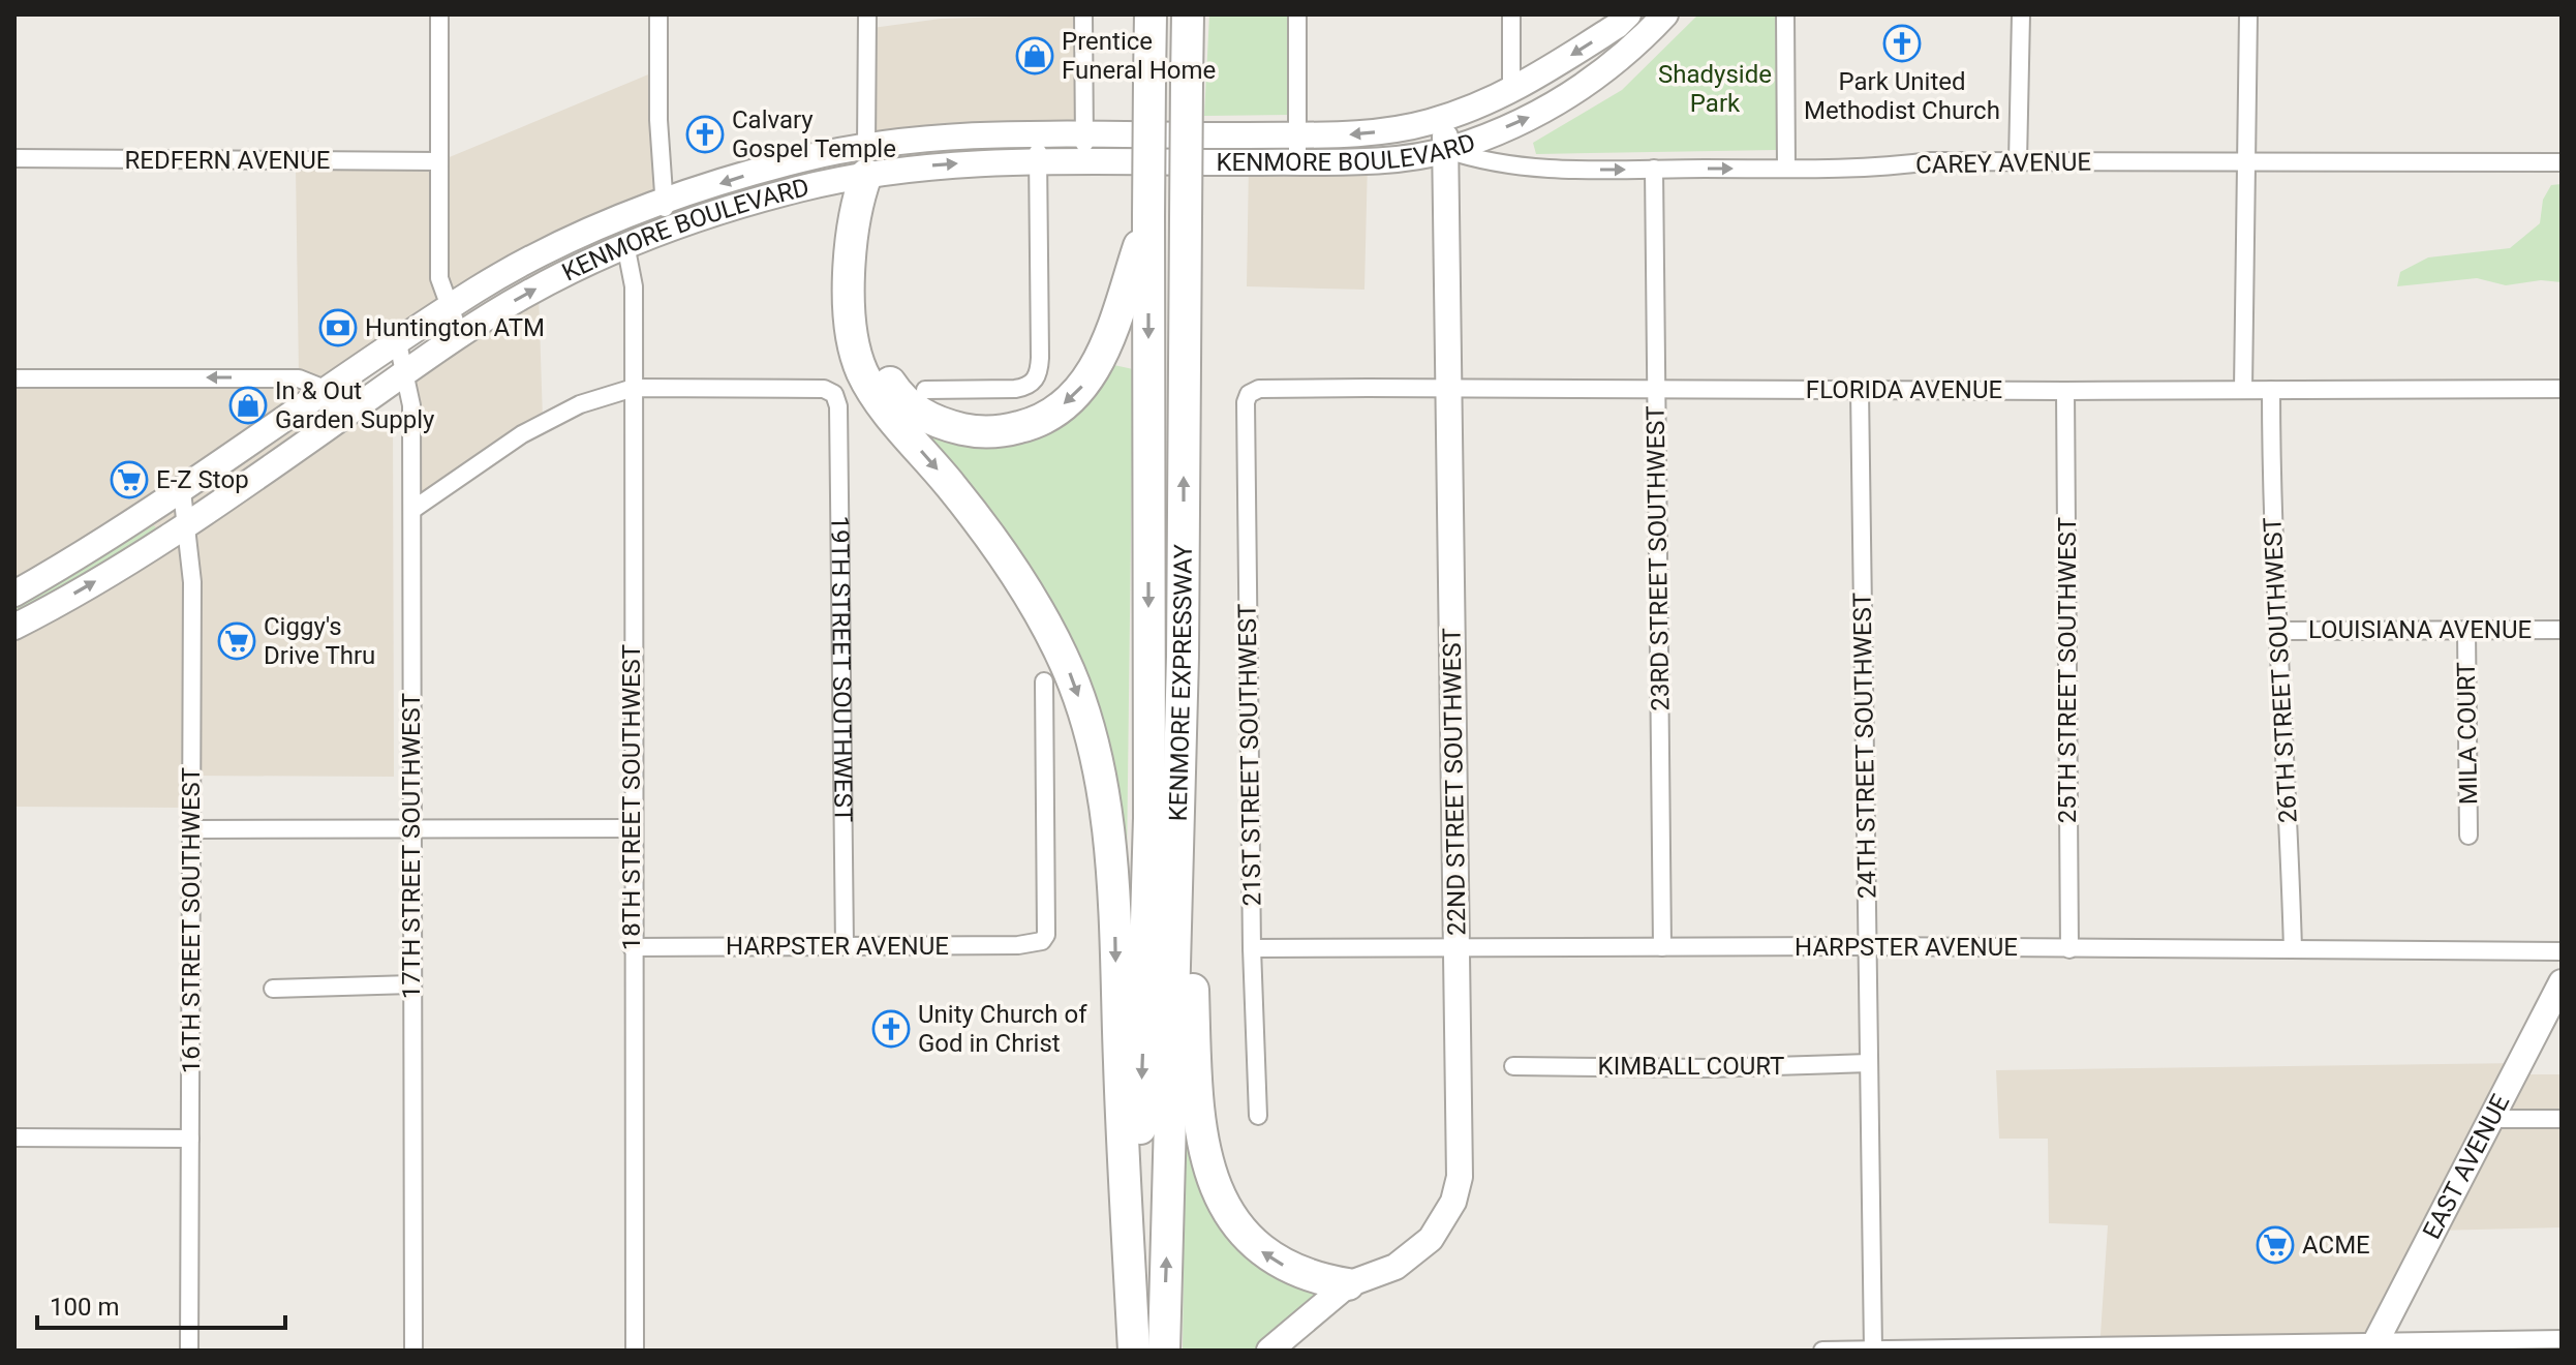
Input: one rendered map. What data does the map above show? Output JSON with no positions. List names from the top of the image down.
{
  "streets": {
    "highway": ["KENMORE EXPRESSWAY"],
    "main road": ["KENMORE BOULEVARD", "22ND STREET SOUTHWEST", "EAST AVENUE"],
    "street": [
      "REDFERN AVENUE",
      "CAREY AVENUE",
      "FLORIDA AVENUE",
      "23RD STREET SOUTHWEST",
      "LOUISIANA AVENUE",
      "19TH STREET SOUTHWEST",
      "25TH STREET SOUTHWEST",
      "26TH STREET SOUTHWEST",
      "MILA COURT",
      "24TH STREET SOUTHWEST",
      "21ST STREET SOUTHWEST",
      "18TH STREET SOUTHWEST",
      "17TH STREET SOUTHWEST",
      "16TH STREET SOUTHWEST",
      "HARPSTER AVENUE",
      "KIMBALL COURT"
    ]
  },
  "crossings": [
    ["KENMORE BOULEVARD", "CAREY AVENUE"],
    ["KENMORE BOULEVARD", "22ND STREET SOUTHWEST"],
    ["KENMORE BOULEVARD", "18TH STREET SOUTHWEST"],
    ["KENMORE BOULEVARD", "17TH STREET SOUTHWEST"],
    ["KENMORE BOULEVARD", "16TH STREET SOUTHWEST"],
    ["CAREY AVENUE", "23RD STREET SOUTHWEST"],
    ["CAREY AVENUE", "22ND STREET SOUTHWEST"],
    ["FLORIDA AVENUE", "23RD STREET SOUTHWEST"],
    ["FLORIDA AVENUE", "25TH STREET SOUTHWEST"],
    ["FLORIDA AVENUE", "26TH STREET SOUTHWEST"],
    ["FLORIDA AVENUE", "24TH STREET SOUTHWEST"],
    ["FLORIDA AVENUE", "21ST STREET SOUTHWEST"],
    ["FLORIDA AVENUE", "22ND STREET SOUTHWEST"],
    ["23RD STREET SOUTHWEST", "HARPSTER AVENUE"],
    ["LOUISIANA AVENUE", "26TH STREET SOUTHWEST"],
    ["LOUISIANA AVENUE", "MILA COURT"],
    ["19TH STREET SOUTHWEST", "18TH STREET SOUTHWEST"],
    ["19TH STREET SOUTHWEST", "HARPSTER AVENUE"],
    ["25TH STREET SOUTHWEST", "HARPSTER AVENUE"],
    ["26TH STREET SOUTHWEST", "HARPSTER AVENUE"],
    ["24TH STREET SOUTHWEST", "HARPSTER AVENUE"],
    ["24TH STREET SOUTHWEST", "KIMBALL COURT"],
    ["21ST STREET SOUTHWEST", "HARPSTER AVENUE"],
    ["22ND STREET SOUTHWEST", "HARPSTER AVENUE"],
    ["18TH STREET SOUTHWEST", "HARPSTER AVENUE"]
  ],
  "parks": ["Shadyside Park"],
  "places": {
    "church": ["Park United Methodist Church", "Calvary Gospel Temple", "Unity Church of God in Christ"],
    "shop": ["Prentice Funeral Home", "In & Out Garden Supply"],
    "bank": ["Huntington ATM"],
    "supermarket": ["E-Z Stop", "Ciggy's Drive Thru", "ACME"]
  },
  "scale_bar": "100 m"
}
